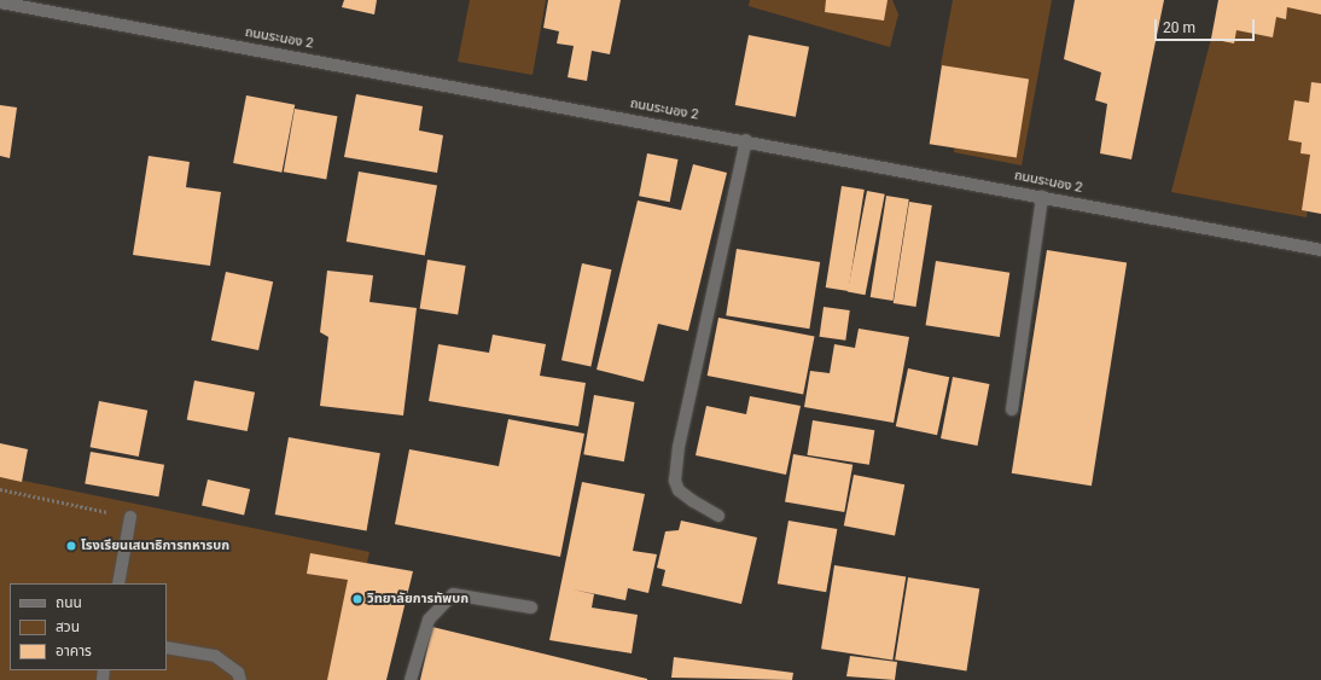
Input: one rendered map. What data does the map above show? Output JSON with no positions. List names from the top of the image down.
{
  "streets": {
    "street": ["ถนนระนอง 2"]
  },
  "places": ["โรงเรียนเสนาธิการทหารบก", "วิทยาลัยการทัพบก"],
  "legend": ["ถนน", "สวน", "อาคาร"],
  "scale_bar": "20 m"
}
